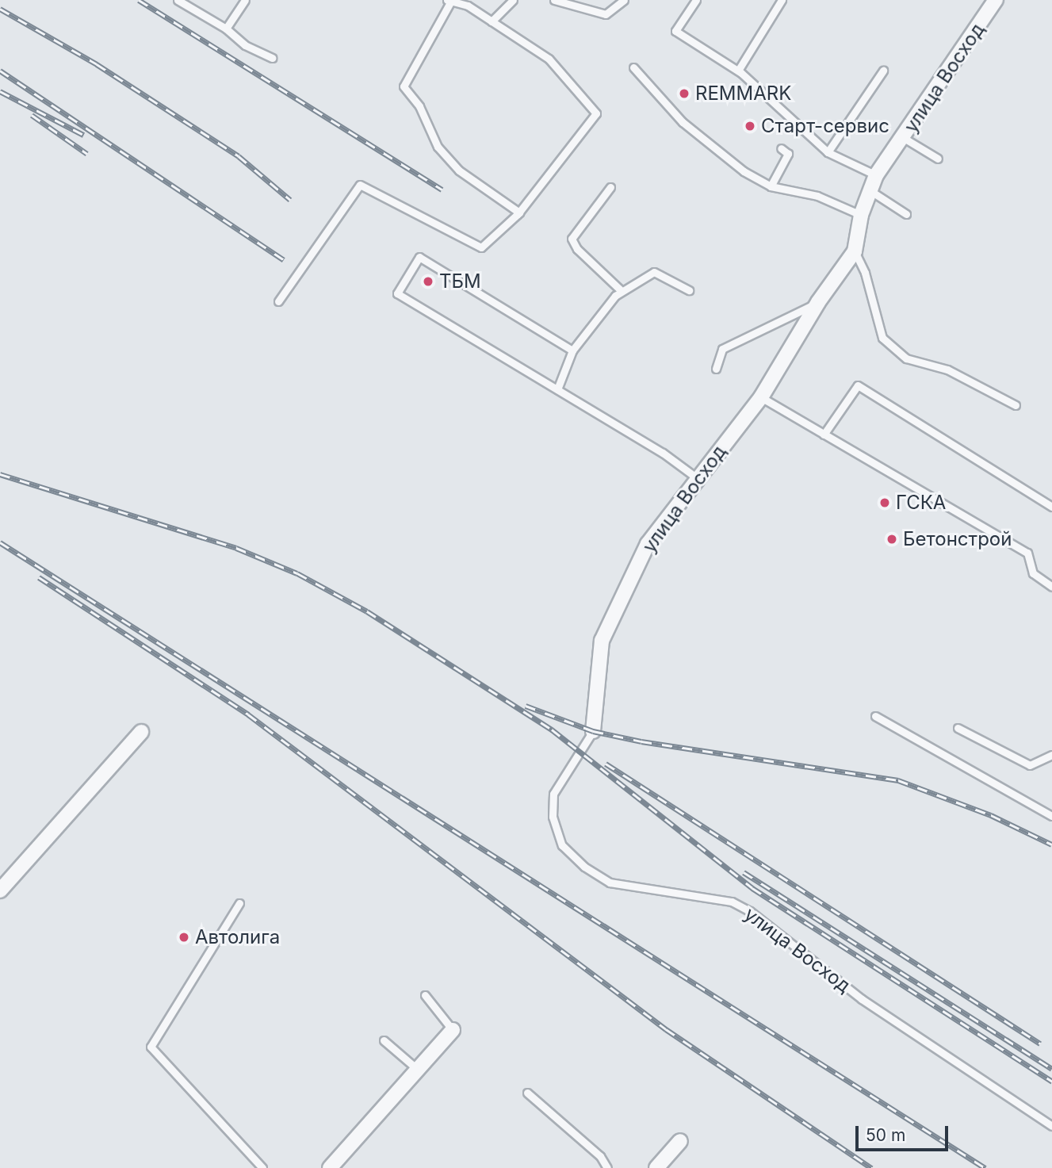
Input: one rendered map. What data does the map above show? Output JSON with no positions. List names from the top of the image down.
{
  "streets": {
    "street": ["улица Восход"]
  },
  "places": [
    "REMMARK",
    "Старт-сервис",
    "ТБМ",
    "ГСКА",
    "Бетонстрой",
    "Автолига"
  ],
  "scale_bar": "50 m"
}
